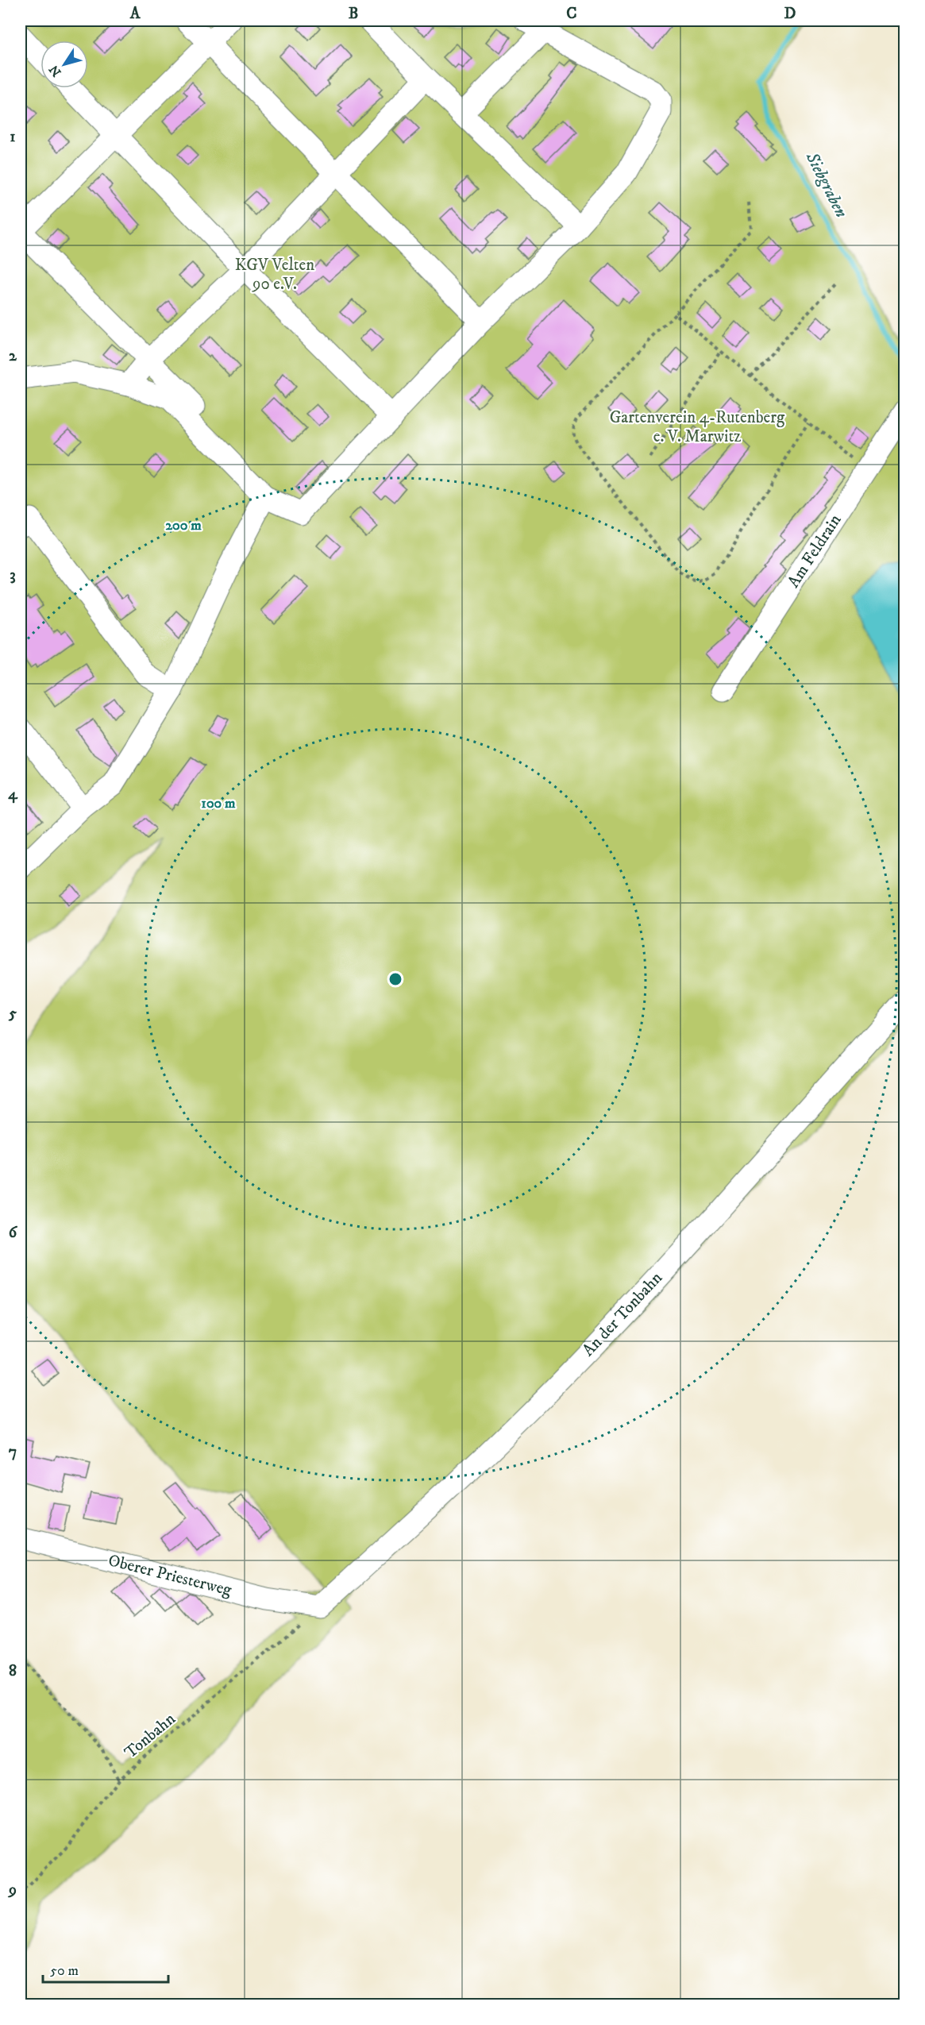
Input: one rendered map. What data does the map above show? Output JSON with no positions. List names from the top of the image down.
{
  "streets": {
    "street": ["Am Feldrain", "An der Tonbahn", "Oberer Priesterweg"],
    "path": ["Tonbahn"]
  },
  "crossings": [
    ["An der Tonbahn", "Oberer Priesterweg"],
    ["An der Tonbahn", "Tonbahn"],
    ["Oberer Priesterweg", "Tonbahn"]
  ],
  "water": ["Siebgraben"],
  "parks": ["KGV Velten 90 e.V.", "Gartenverein 4-Rutenberg e. V. Marwitz"],
  "scale_bar": "50 m",
  "north": "bottom left",
  "grid": {
    "columns": [
      "A",
      "B",
      "C",
      "D"
    ],
    "rows": [
      "1",
      "2",
      "3",
      "4",
      "5",
      "6",
      "7",
      "8",
      "9"
    ]
  },
  "rings": ["200 m", "100 m"]
}
